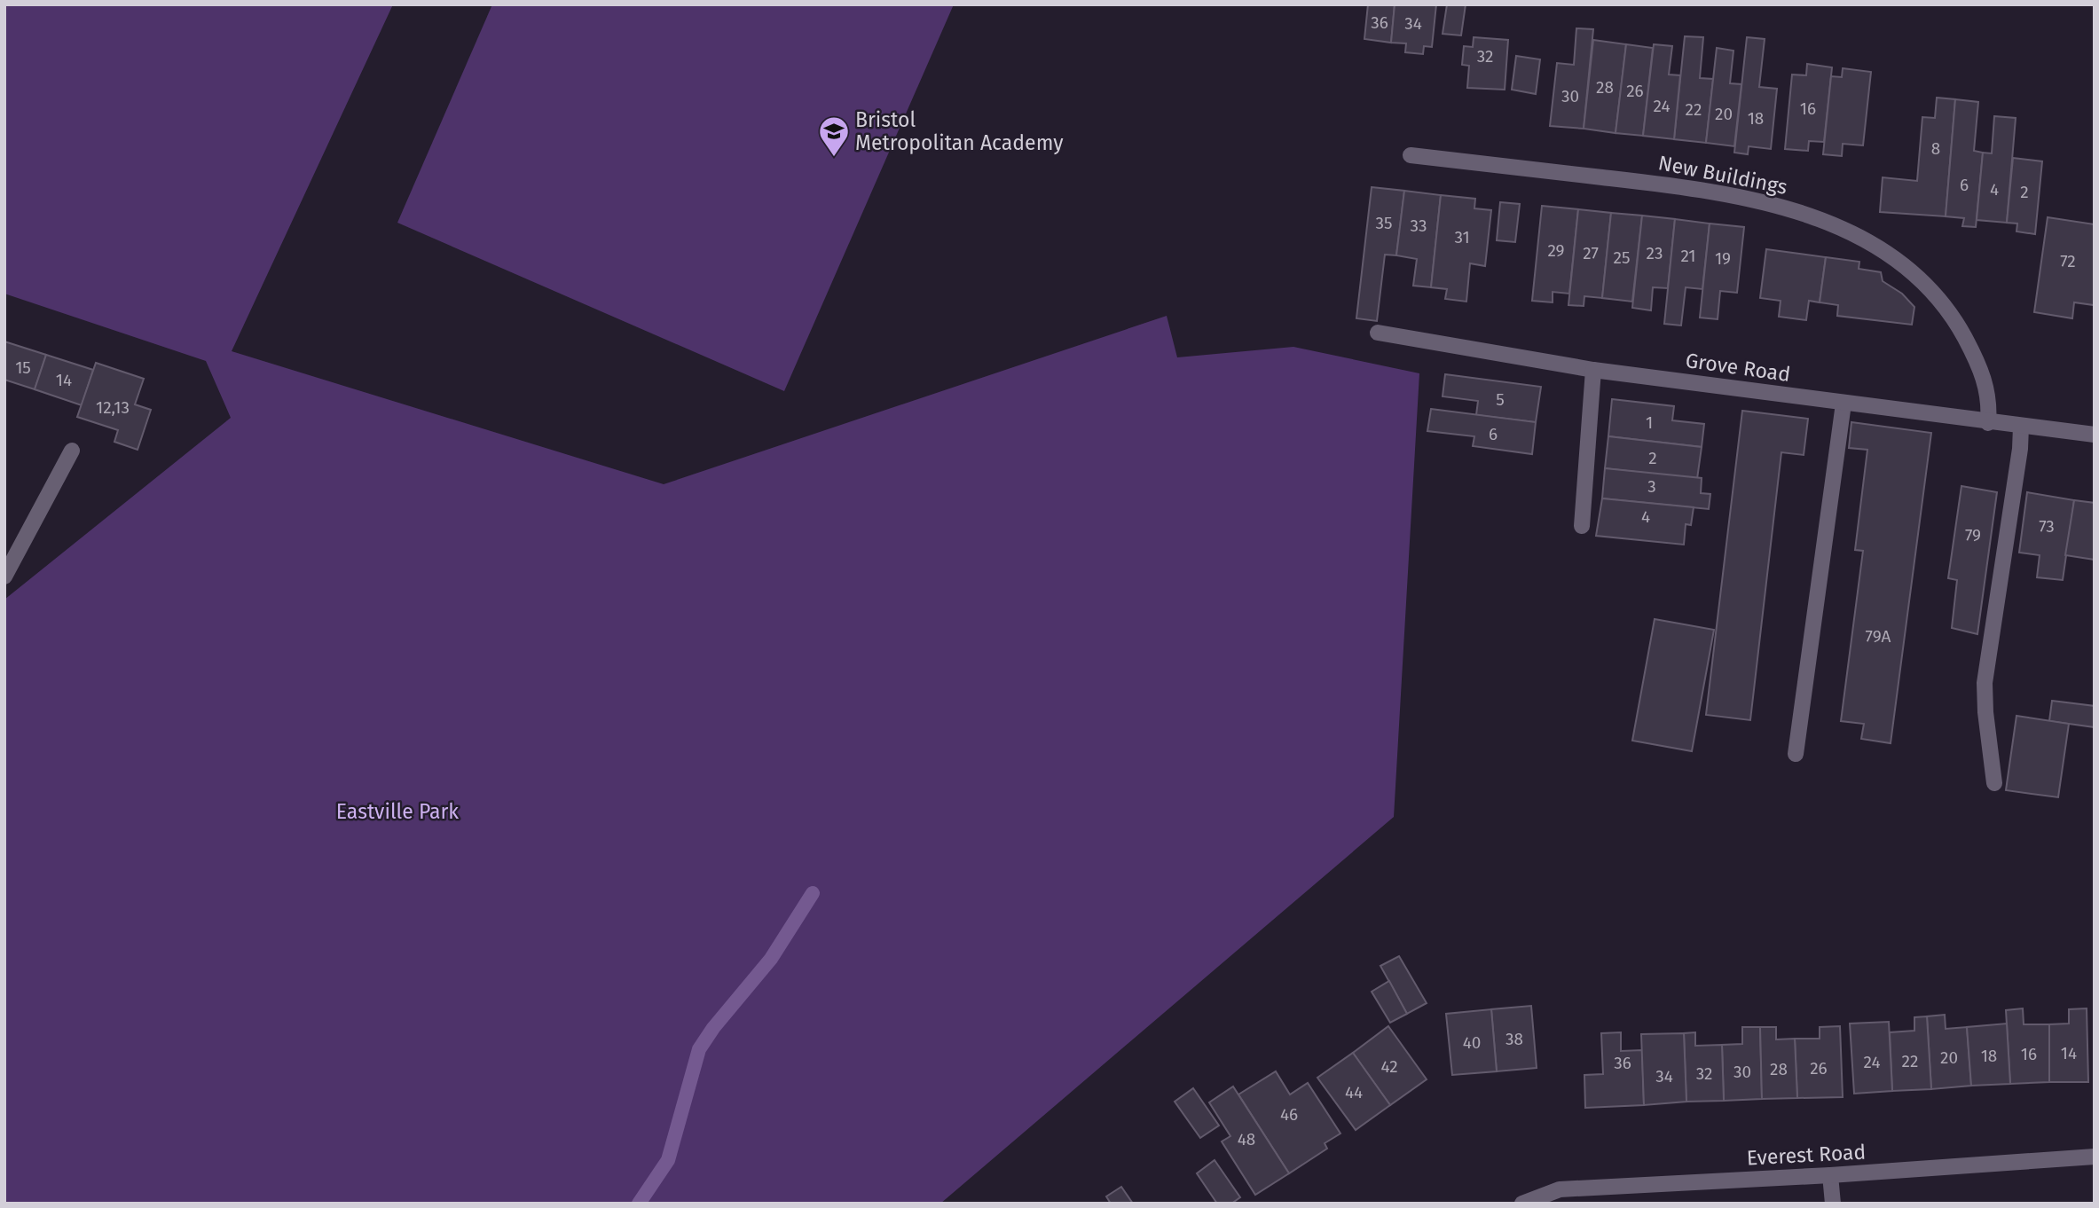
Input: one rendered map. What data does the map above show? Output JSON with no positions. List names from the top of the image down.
{
  "streets": {
    "street": ["New Buildings", "Grove Road", "Everest Road"]
  },
  "crossings": [
    ["New Buildings", "Grove Road"]
  ],
  "parks": ["Eastville Park"],
  "places": {
    "school or university": ["Bristol Metropolitan Academy"]
  },
  "house_numbers": [
    "36",
    "34",
    "32",
    "28",
    "26",
    "30",
    "24",
    "16",
    "22",
    "20",
    "18",
    "8",
    "6",
    "4",
    "2",
    "35",
    "33",
    "31",
    "29",
    "27",
    "23",
    "21",
    "25",
    "19",
    "72",
    "15",
    "14",
    "5",
    "12,13",
    "1",
    "6",
    "2",
    "3",
    "4",
    "73",
    "79",
    "79A",
    "38",
    "40",
    "14",
    "16",
    "18",
    "20",
    "22",
    "24",
    "36",
    "42",
    "26",
    "28",
    "30",
    "32",
    "34",
    "44",
    "46",
    "48"
  ]
}
